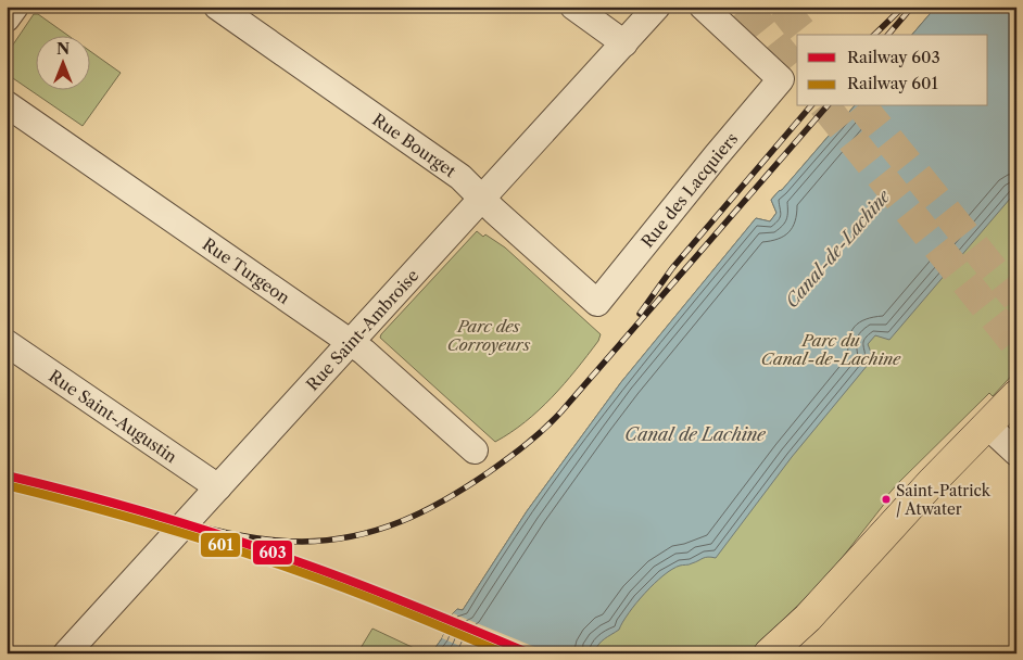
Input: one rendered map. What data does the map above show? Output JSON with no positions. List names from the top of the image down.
{
  "streets": {
    "street": [
      "Rue Bourget",
      "Rue des Lacquiers",
      "Rue Turgeon",
      "Rue Saint-Ambroise",
      "Rue Saint-Augustin"
    ]
  },
  "crossings": [
    ["Rue Bourget", "Rue des Lacquiers"],
    ["Rue Bourget", "Rue Saint-Ambroise"],
    ["Rue Turgeon", "Rue Saint-Ambroise"],
    ["Rue Saint-Ambroise", "Rue Saint-Augustin"]
  ],
  "water": ["Canal-de-Lachine", "Canal de Lachine"],
  "parks": ["Parc des Corroyeurs", "Parc du Canal-de-Lachine"],
  "places": ["Saint-Patrick / Atwater"],
  "lines": ["rail line 603", "rail line 601"],
  "legend": ["Railway 603", "Railway 601"],
  "north": "top"
}
